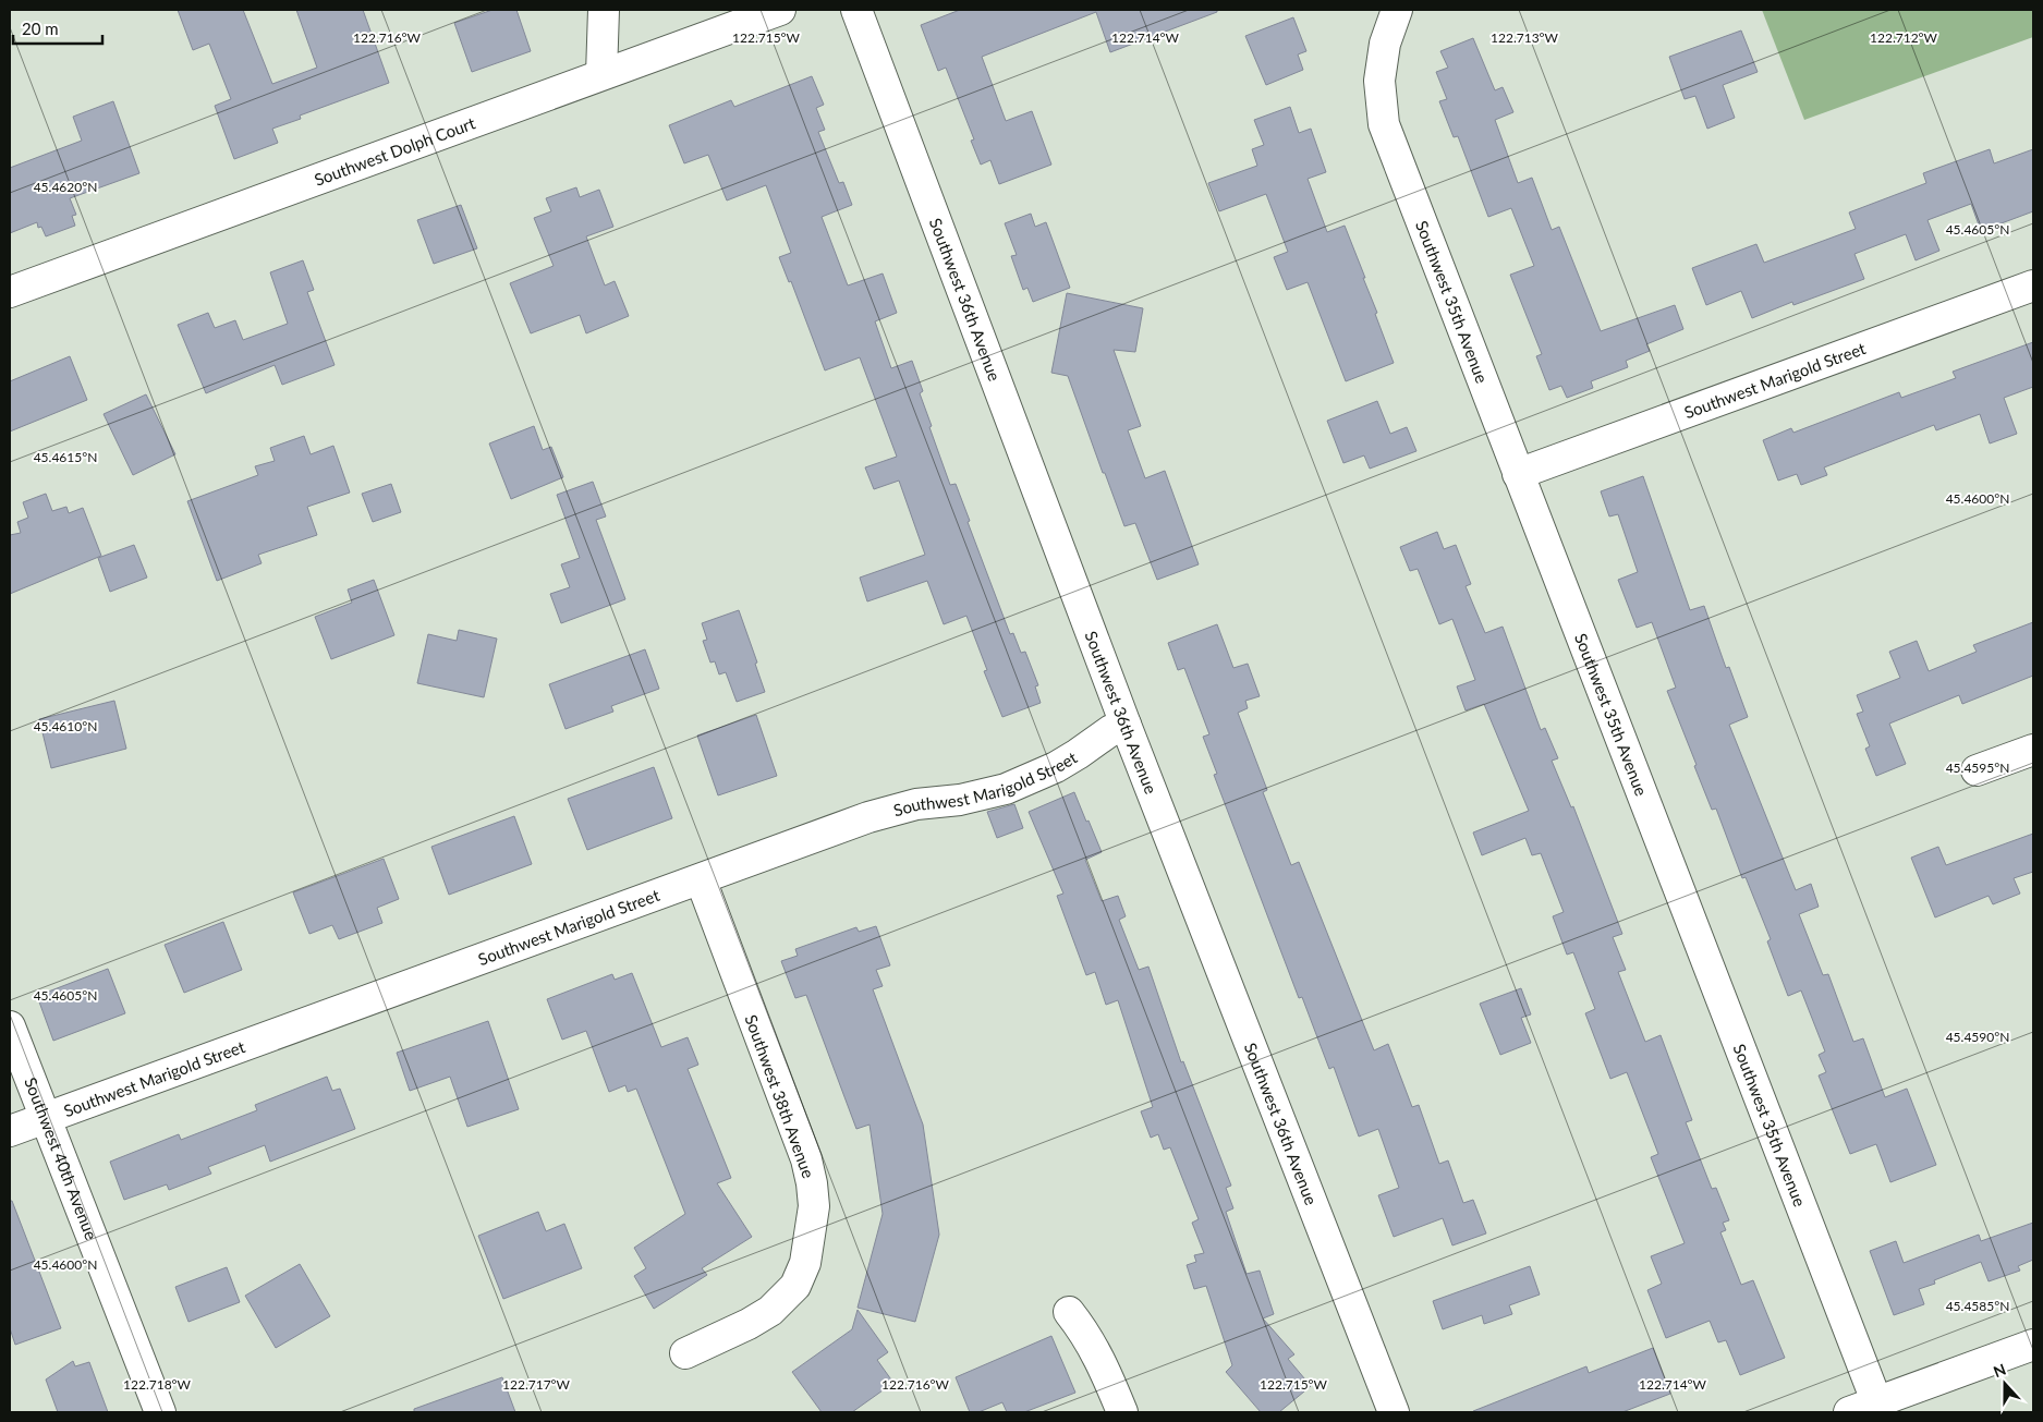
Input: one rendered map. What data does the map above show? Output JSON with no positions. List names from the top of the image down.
{
  "streets": {
    "street": [
      "Southwest Dolph Court",
      "Southwest 36th Avenue",
      "Southwest 35th Avenue",
      "Southwest Marigold Street",
      "Southwest 38th Avenue",
      "Southwest 40th Avenue"
    ]
  },
  "crossings": [
    ["Southwest 36th Avenue", "Southwest Marigold Street"],
    ["Southwest 35th Avenue", "Southwest Marigold Street"],
    ["Southwest Marigold Street", "Southwest 38th Avenue"],
    ["Southwest Marigold Street", "Southwest 40th Avenue"]
  ],
  "scale_bar": "20 m",
  "north": "top",
  "coordinates": [
    "122.716°W",
    "122.715°W",
    "122.714°W",
    "122.713°W",
    "122.712°W",
    "45.4620°N",
    "45.4605°N",
    "45.4615°N",
    "45.4600°N",
    "45.4610°N",
    "45.4595°N",
    "45.4590°N",
    "45.4585°N",
    "122.718°W",
    "122.717°W"
  ]
}
